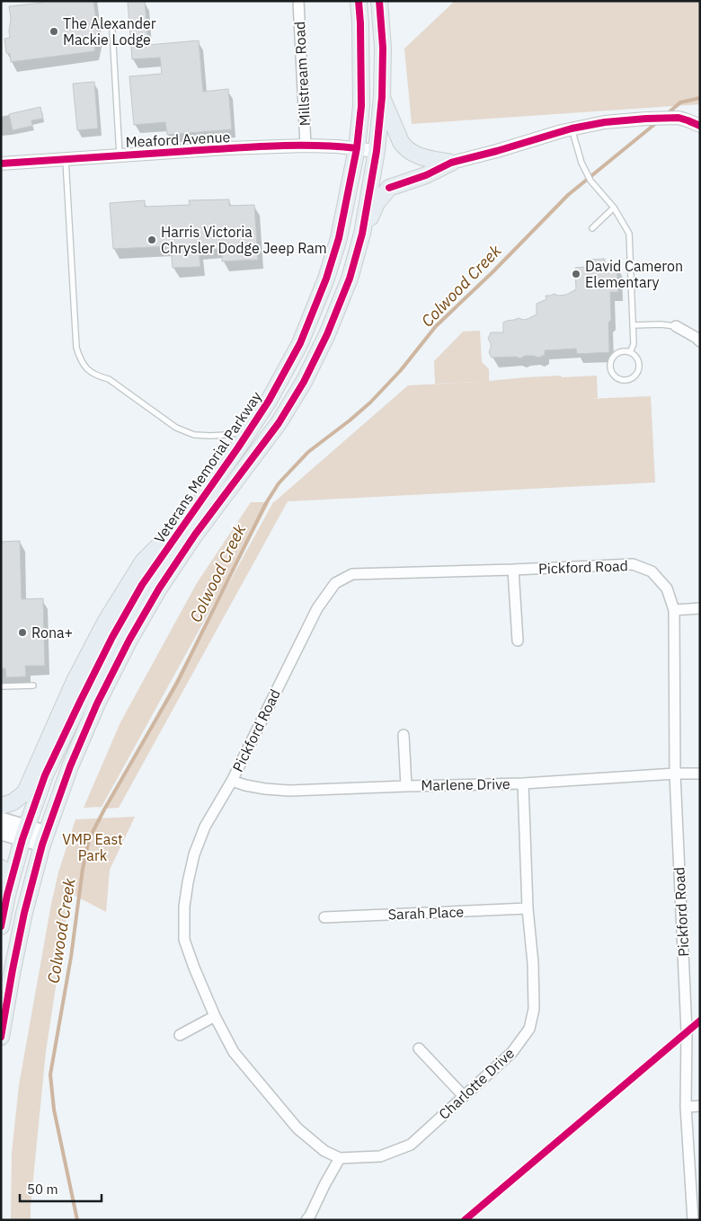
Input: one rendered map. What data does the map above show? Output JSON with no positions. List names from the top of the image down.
{
  "streets": {
    "main road": ["Veterans Memorial Parkway"],
    "street": [
      "Millstream Road",
      "Meaford Avenue",
      "Pickford Road",
      "Marlene Drive",
      "Sarah Place",
      "Charlotte Drive"
    ]
  },
  "crossings": [
    ["Millstream Road", "Meaford Avenue"],
    ["Meaford Avenue", "Veterans Memorial Parkway"],
    ["Pickford Road", "Marlene Drive"],
    ["Pickford Road", "Charlotte Drive"],
    ["Marlene Drive", "Charlotte Drive"],
    ["Sarah Place", "Charlotte Drive"]
  ],
  "water": ["Colwood Creek"],
  "parks": ["VMP East Park"],
  "places": [
    "The Alexander Mackie Lodge",
    "Harris Victoria Chrysler Dodge Jeep Ram",
    "David Cameron Elementary",
    "Rona+"
  ],
  "scale_bar": "50 m"
}
